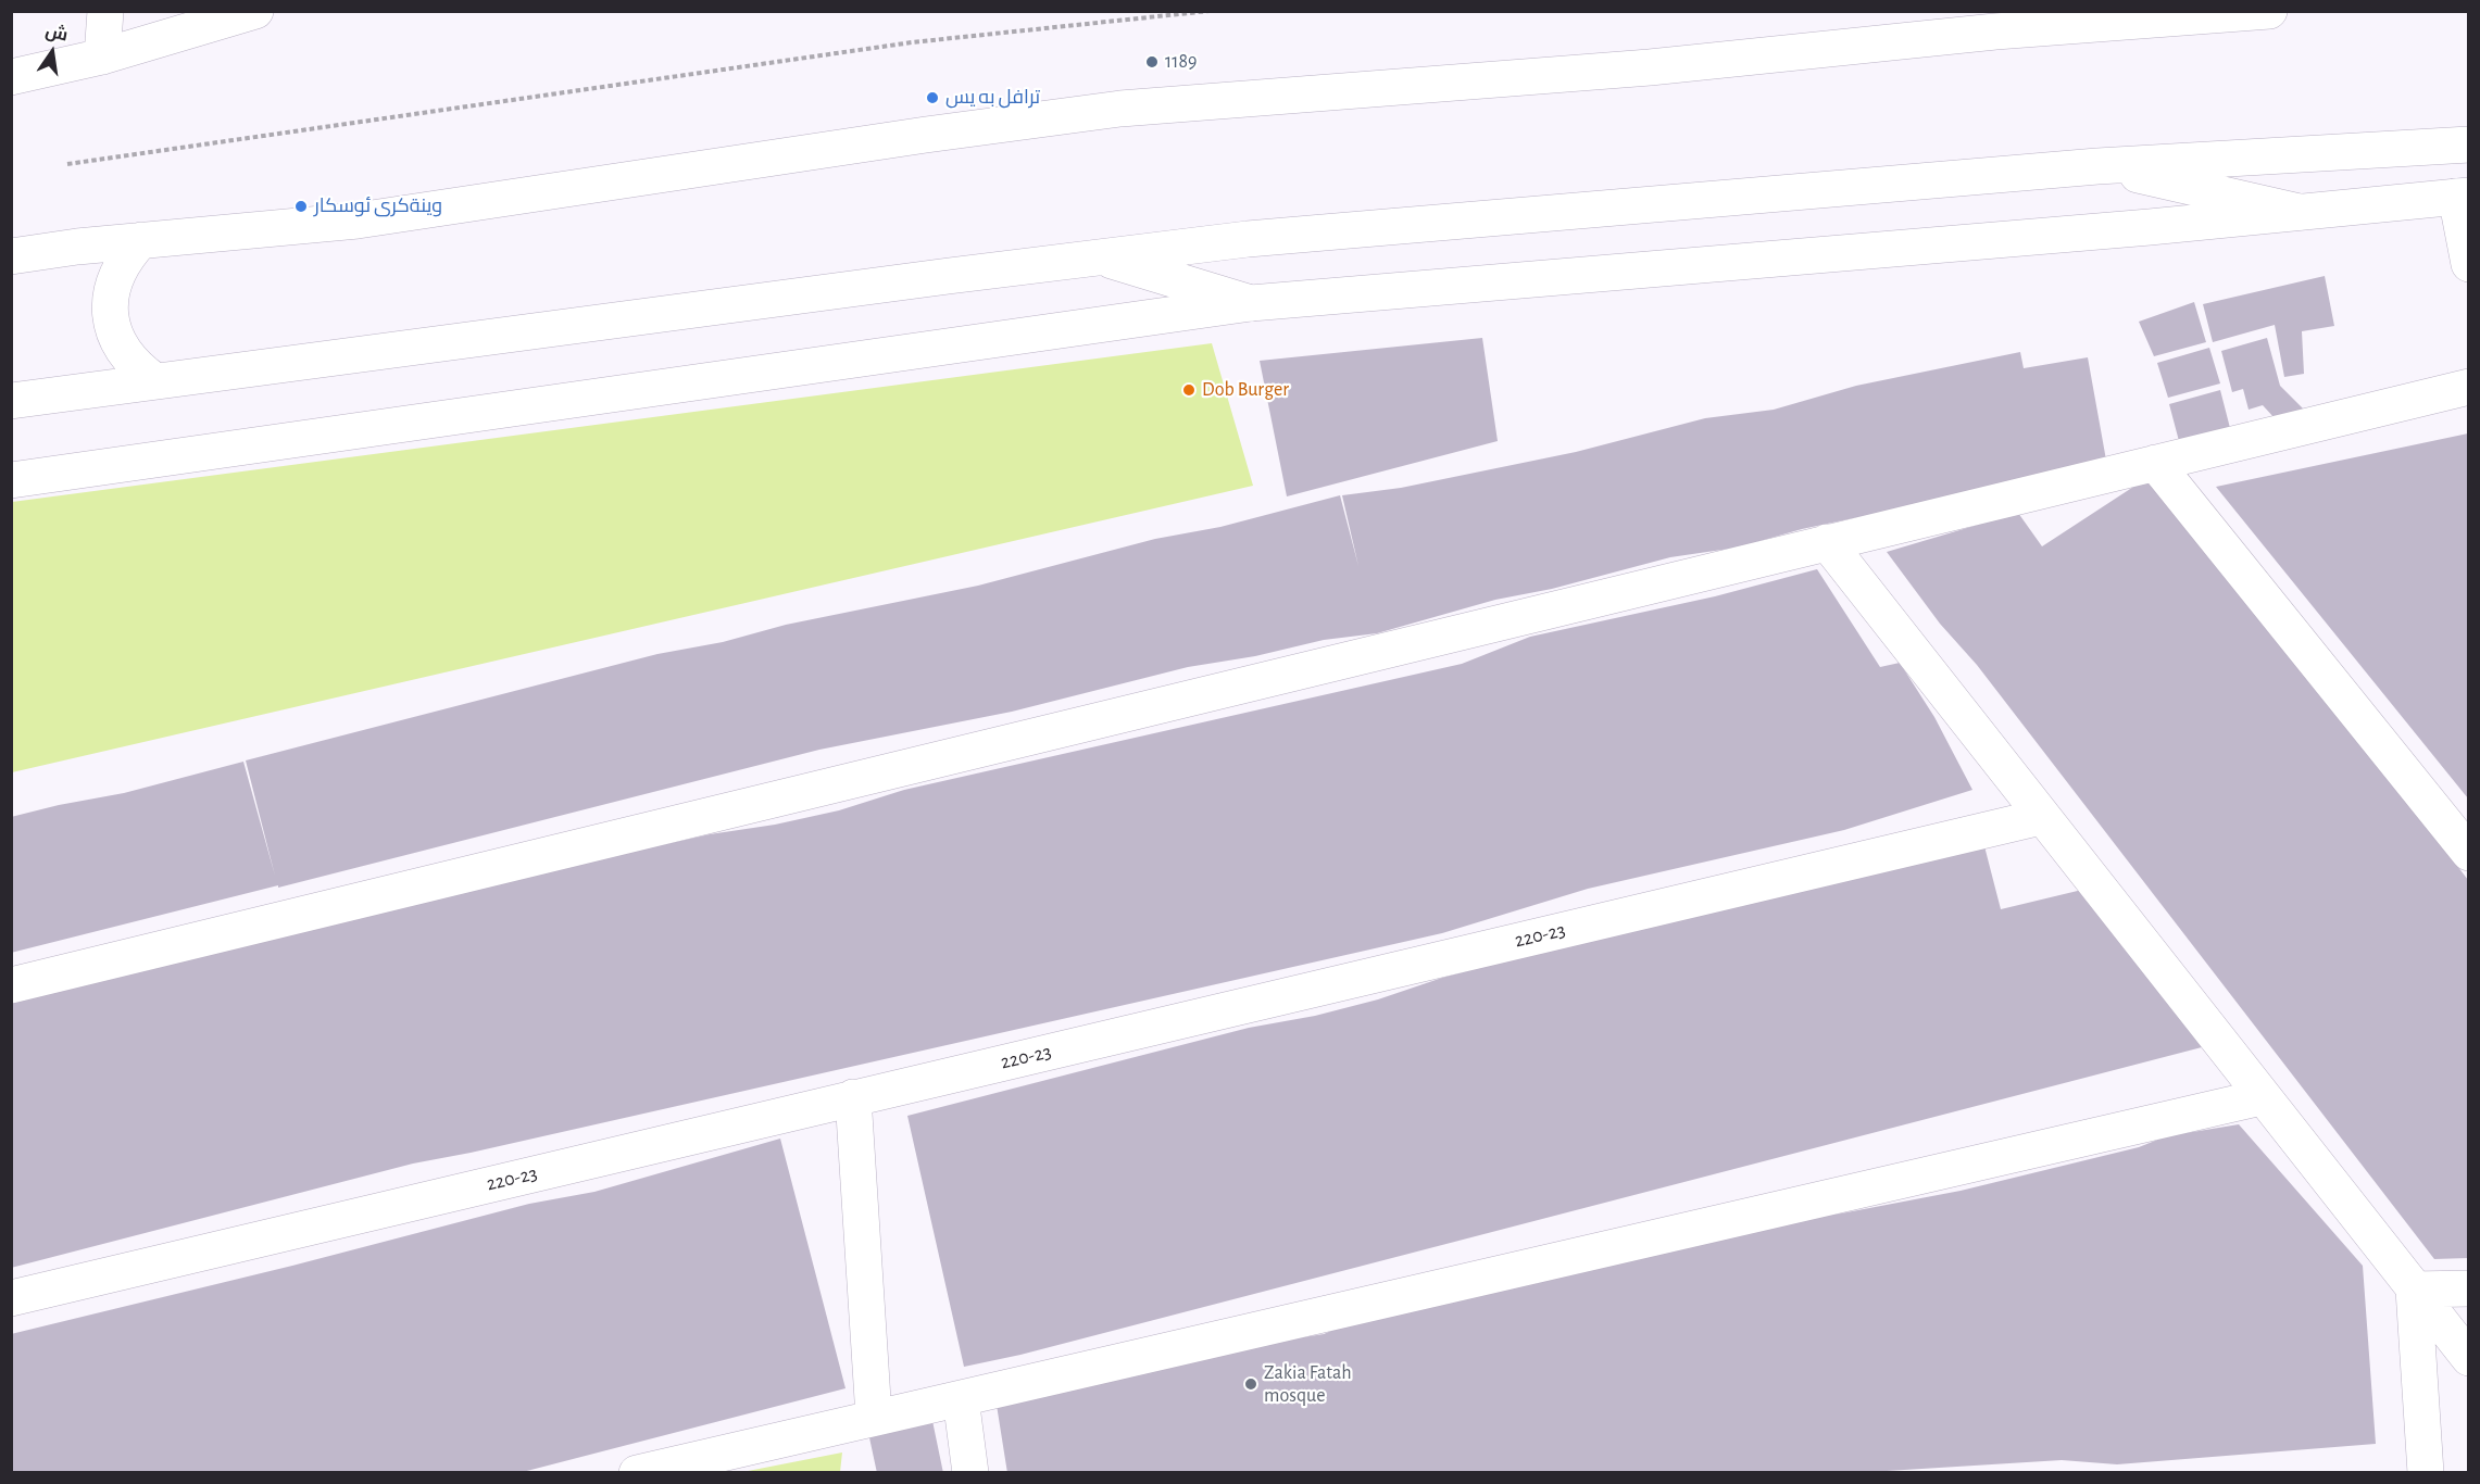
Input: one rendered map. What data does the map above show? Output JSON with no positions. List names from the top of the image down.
{
  "streets": {
    "main road": ["220-23"]
  },
  "places": [
    "1189",
    "ترافل به يس",
    "وينةكرى ئوسكار",
    "Dob Burger",
    "Zakia Fatah mosque"
  ],
  "north": "top"
}
